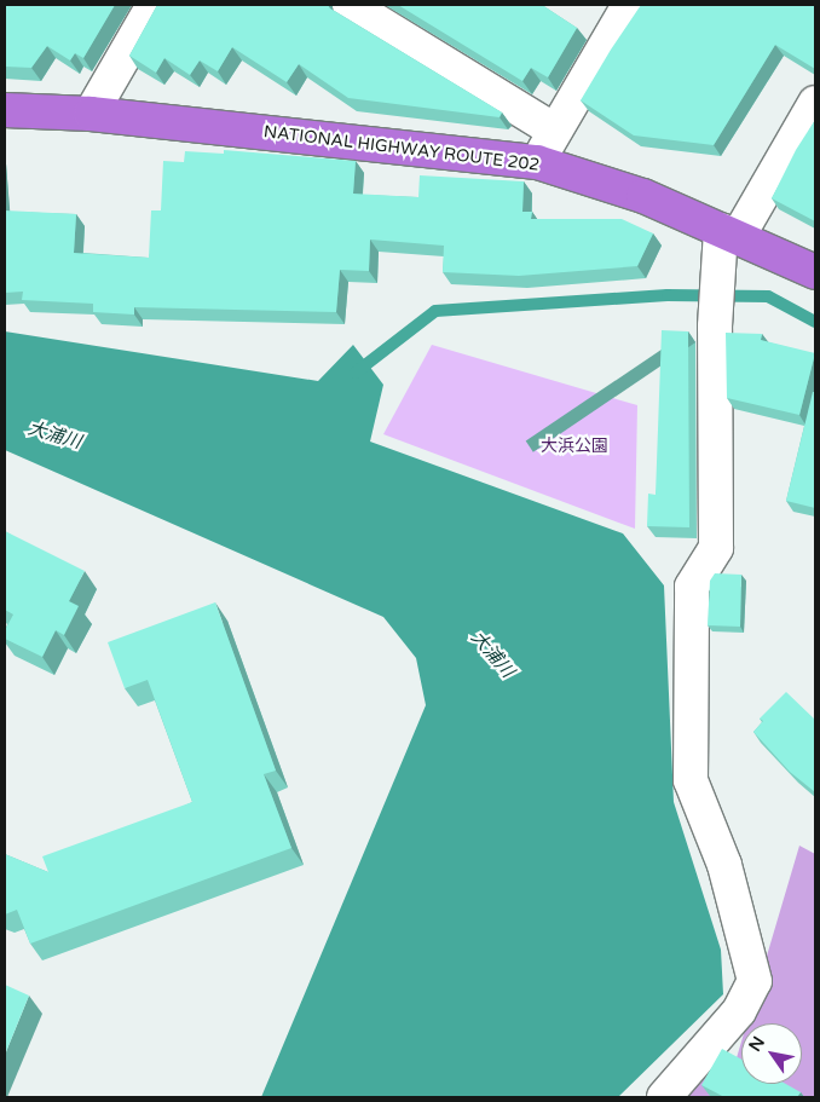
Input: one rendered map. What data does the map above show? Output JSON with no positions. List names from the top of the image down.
{
  "streets": {
    "highway": ["NATIONAL HIGHWAY ROUTE 202"]
  },
  "water": ["大浦川"],
  "parks": ["大浜公園"],
  "north": "top left"
}
